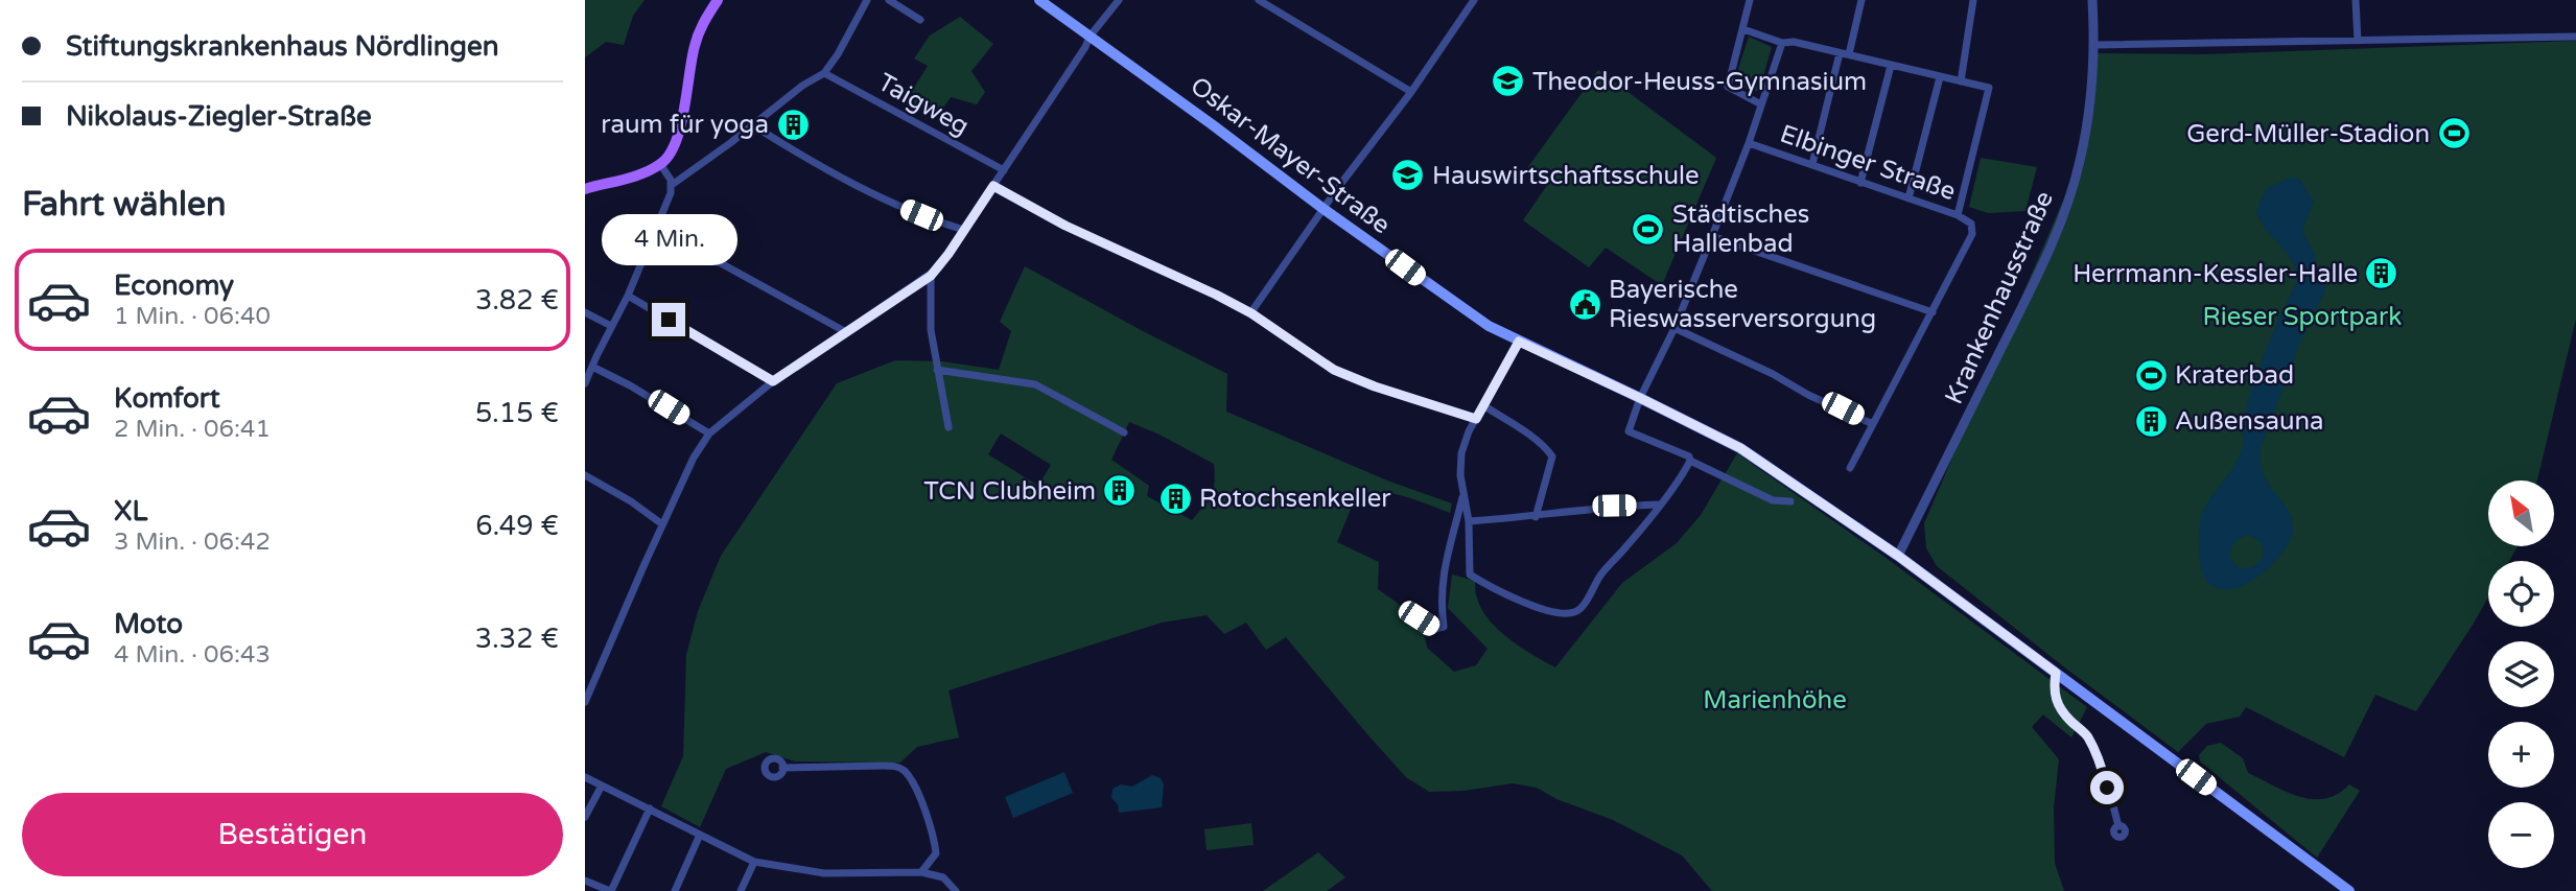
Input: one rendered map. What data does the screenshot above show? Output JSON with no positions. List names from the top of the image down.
{
  "streets": {
    "main road": ["Oskar-Mayer-Straße"],
    "street": ["Taigweg", "Elbinger Straße", "Krankenhausstraße"]
  },
  "crossings": [
    ["Oskar-Mayer-Straße", "Krankenhausstraße"]
  ],
  "parks": ["Rieser Sportpark", "Marienhöhe"],
  "places": {
    "school or university": ["Theodor-Heuss-Gymnasium", "Hauswirtschaftsschule"],
    "building": [
      "raum für yoga",
      "Herrmann-Kessler-Halle",
      "Außensauna",
      "TCN Clubheim",
      "Rotochsenkeller"
    ],
    "sports": ["Gerd-Müller-Stadion", "Städtisches Hallenbad", "Kraterbad"],
    "public building": ["Bayerische Rieswasserversorgung"]
  },
  "north": "top left",
  "page": {
    "banner": ["Stiftungskrankenhaus Nördlingen", "Nikolaus-Ziegler-Straße"],
    "heading": "Fahrt wählen",
    "bubble": "4 Min.",
    "list": [
      {
        "name": "Economy",
        "note": "1 Min. · 06:40",
        "value": "3.82 €"
      },
      {
        "name": "Komfort",
        "note": "2 Min. · 06:41",
        "value": "5.15 €"
      },
      {
        "name": "XL",
        "note": "3 Min. · 06:42",
        "value": "6.49 €"
      },
      {
        "name": "Moto",
        "note": "4 Min. · 06:43",
        "value": "3.32 €"
      }
    ],
    "map_buttons": ["+", "−"],
    "buttons": "Bestätigen"
  }
}
